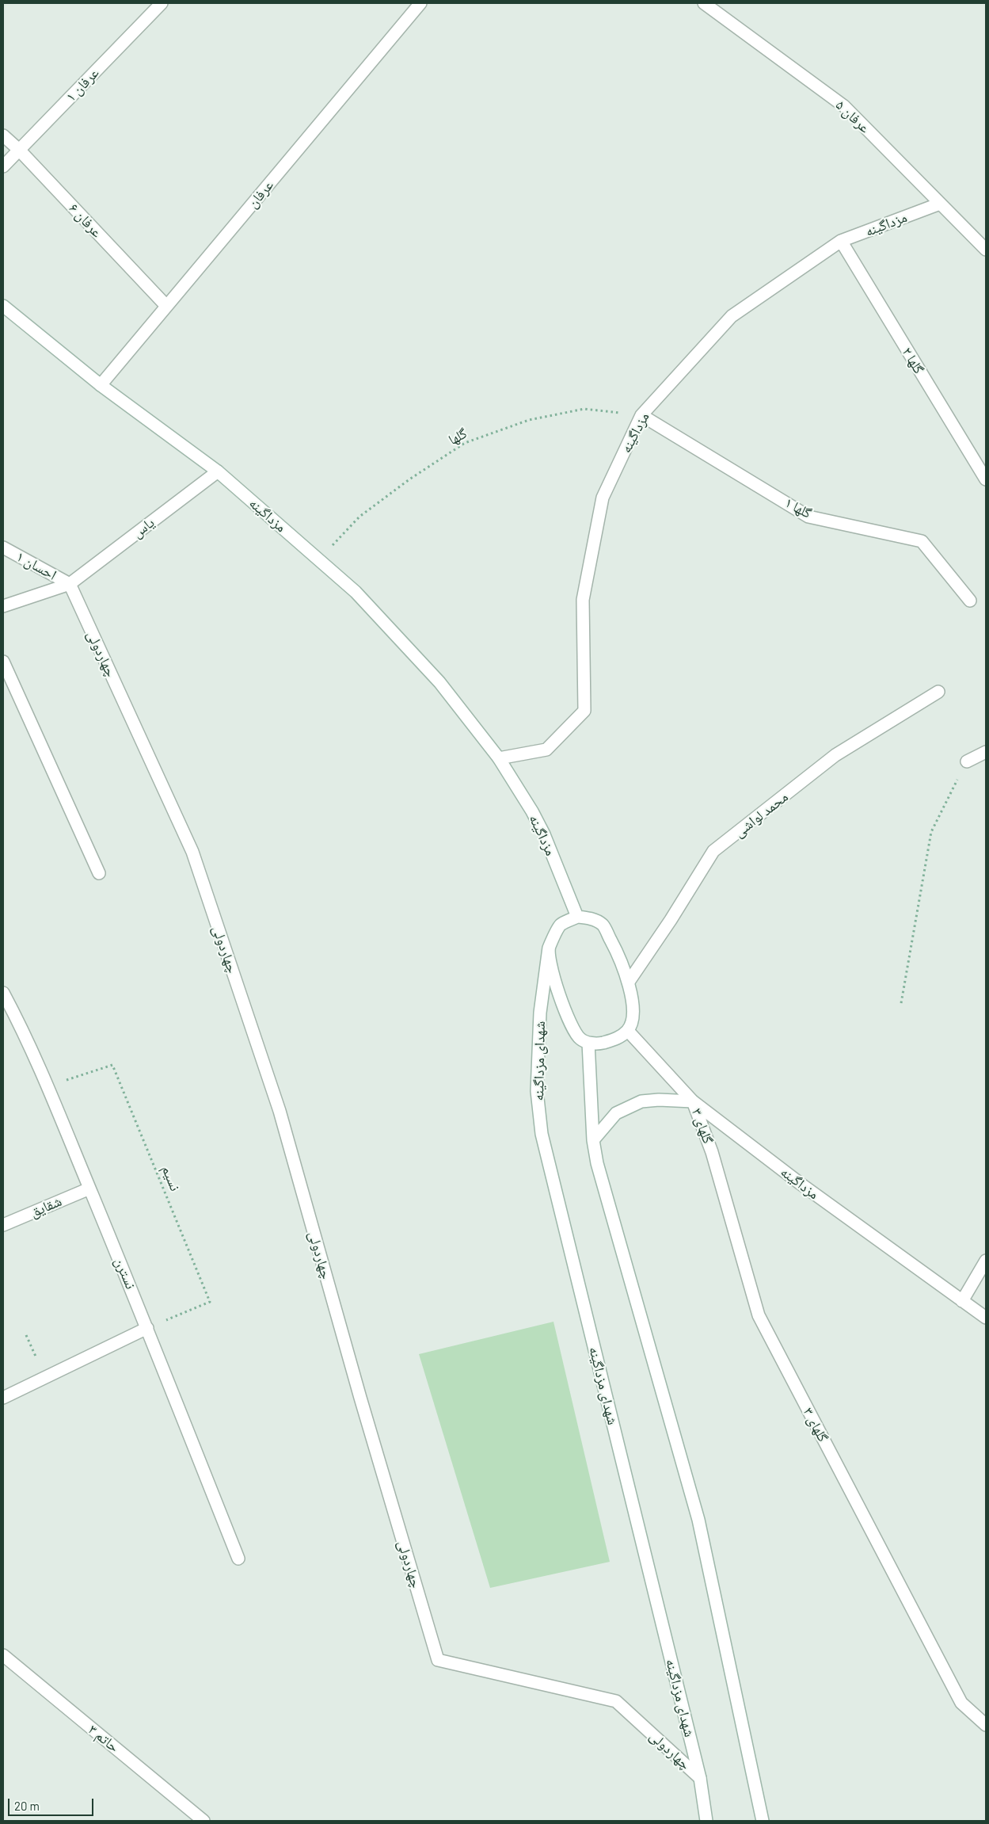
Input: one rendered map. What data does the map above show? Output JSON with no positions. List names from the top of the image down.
{
  "streets": {
    "street": [
      "عرفان ۱",
      "عرفان ۵",
      "عرفان",
      "عرفان ۶",
      "مزداگینه",
      "گلها ۲",
      "گلها ۱",
      "یاس",
      "احسان ۱",
      "چهاردولی",
      "محمد لواشی",
      "شهدای مزداگینه",
      "گلهای ۳",
      "شقایق",
      "نسترن",
      "حاتم ۳"
    ],
    "path": ["گلها", "نسیم"]
  },
  "crossings": [
    ["عرفان ۱", "عرفان ۶"],
    ["عرفان ۵", "مزداگینه"],
    ["عرفان", "عرفان ۶"],
    ["عرفان", "مزداگینه"],
    ["مزداگینه", "گلها ۲"],
    ["مزداگینه", "گلها"],
    ["مزداگینه", "گلها ۱"],
    ["مزداگینه", "یاس"],
    ["مزداگینه", "گلهای ۳"],
    ["گلها", "گلها ۱"],
    ["یاس", "احسان ۱"],
    ["یاس", "چهاردولی"],
    ["احسان ۱", "چهاردولی"],
    ["چهاردولی", "شهدای مزداگینه"],
    ["نسیم", "نسترن"],
    ["شقایق", "نسترن"]
  ],
  "scale_bar": "20 m"
}
